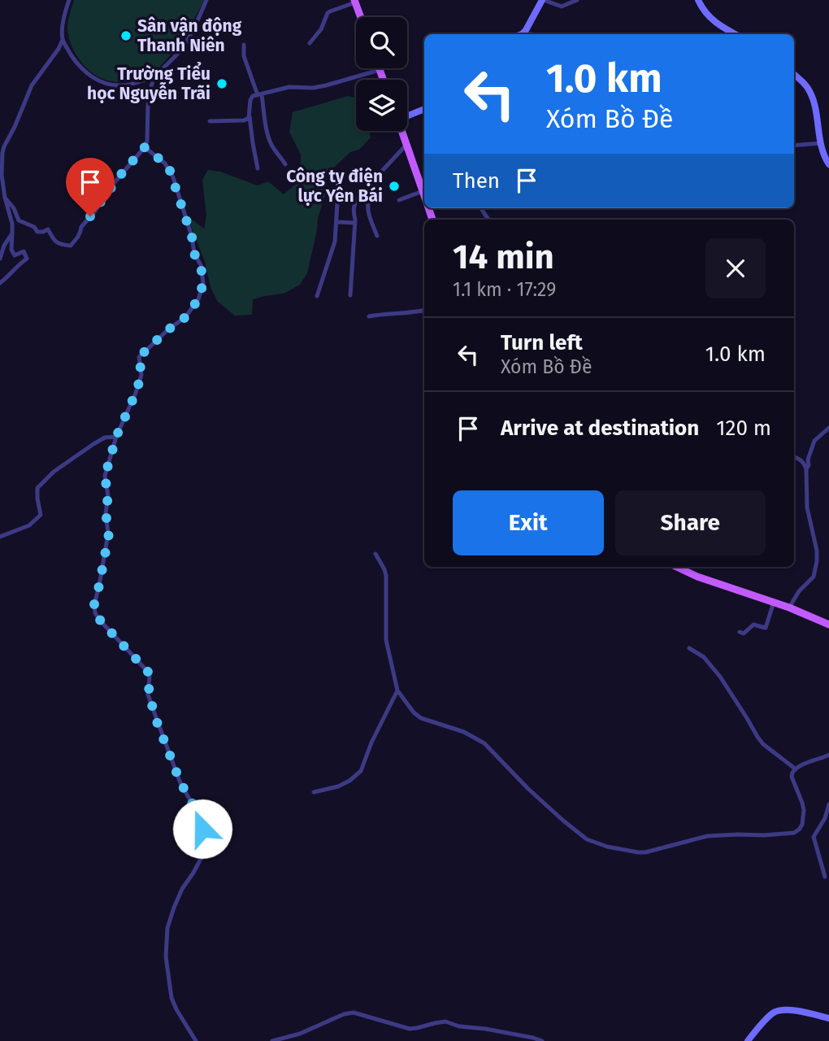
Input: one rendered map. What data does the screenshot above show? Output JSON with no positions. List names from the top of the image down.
{
  "places": ["Sân vận động Thanh Niên", "Trường Tiểu học Nguyễn Trãi", "Công ty điện lực Yên Bái"],
  "page": {
    "turn": ["1.0 km", "Xóm Bồ Đề"],
    "then": "Then",
    "heading": ["14 min", "1.1 km · 17:29"],
    "list": [
      {
        "name": "Turn left",
        "note": "Xóm Bồ Đề",
        "value": "1.0 km"
      },
      {
        "name": "Arrive at destination",
        "value": "120 m"
      }
    ],
    "buttons": ["Exit", "Share"]
  }
}
